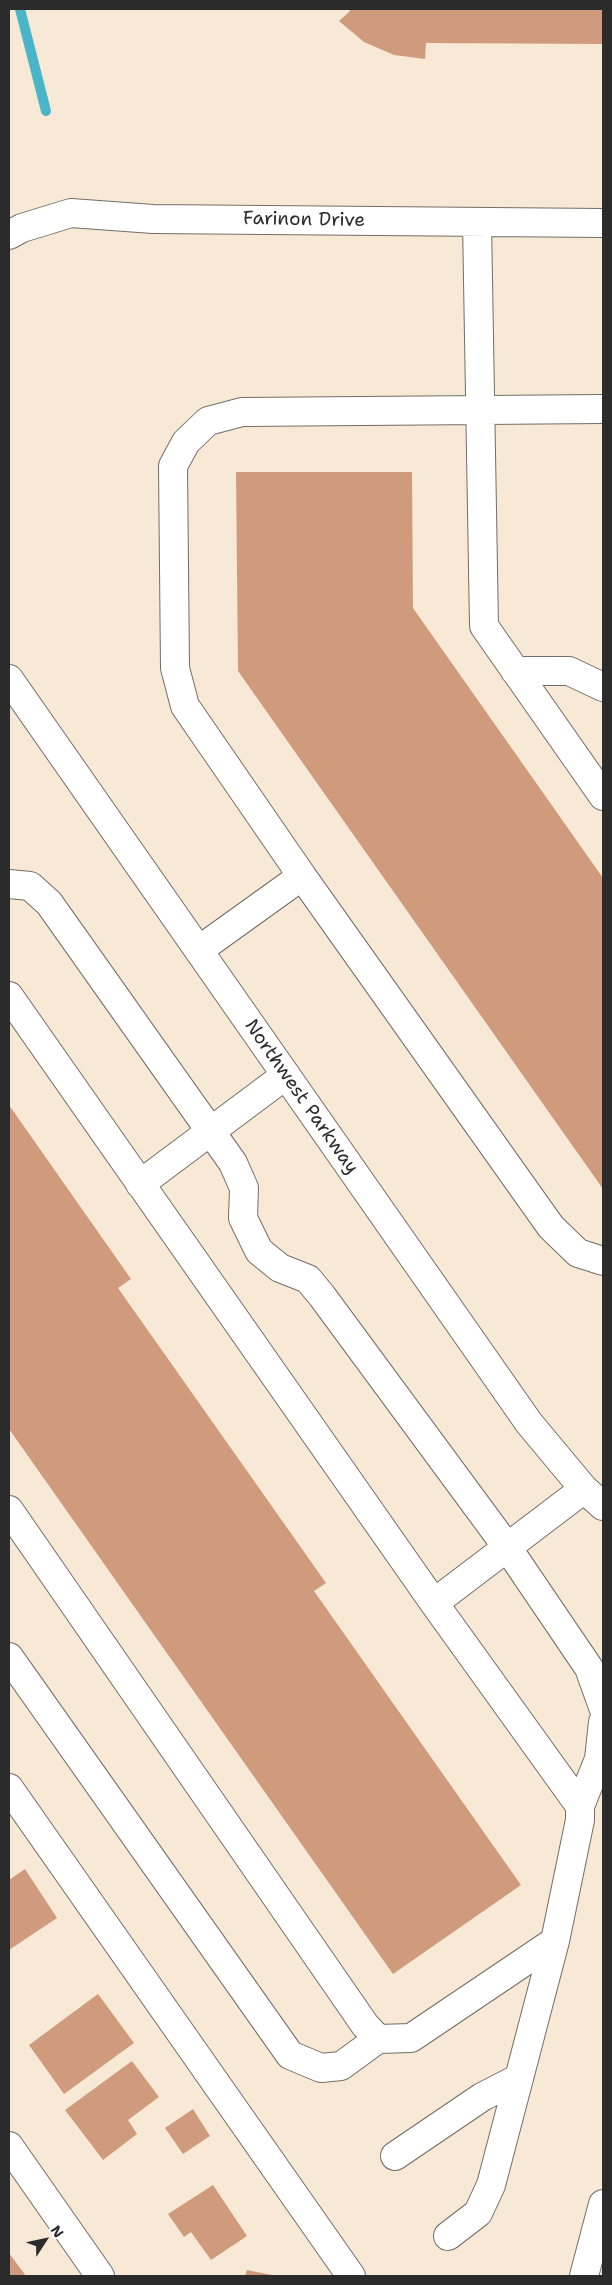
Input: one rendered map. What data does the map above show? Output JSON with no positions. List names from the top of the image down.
{
  "streets": {
    "street": ["Farinon Drive", "Northwest Parkway"]
  },
  "north": "top right"
}
